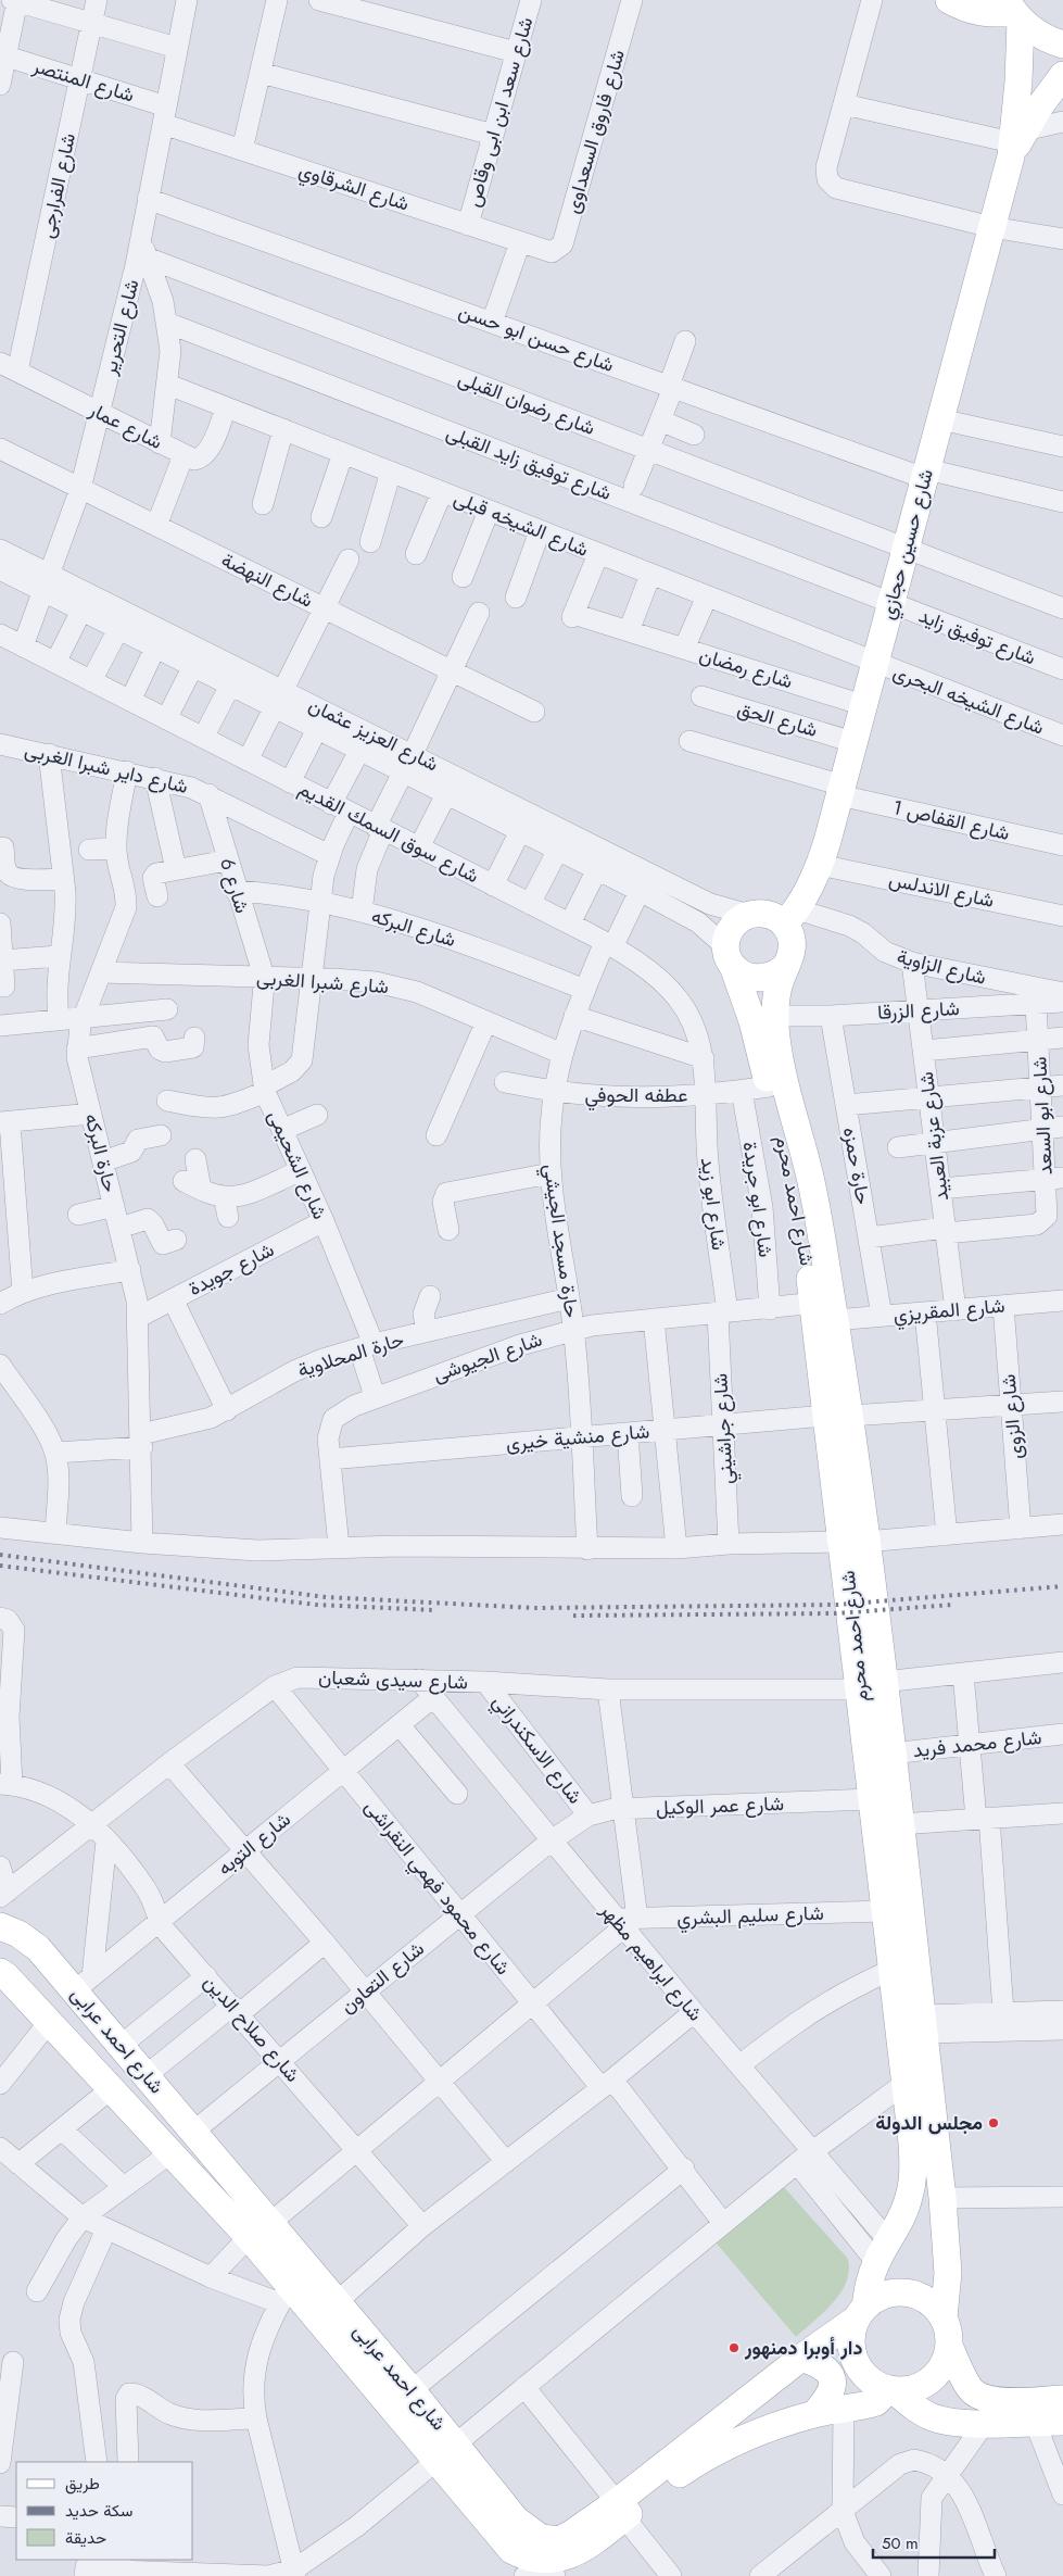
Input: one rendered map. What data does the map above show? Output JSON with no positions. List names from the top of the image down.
{
  "streets": {
    "main road": ["شارع حسين حجازي", "شارع احمد محرم", "شارع احمد عرابى"],
    "street": [
      "شارع المنتصر",
      "شارع سعد ابن ابى وقاص",
      "شارع فاروق السعداوى",
      "شارع الفرارجى",
      "شارع الشرقاوي",
      "شارع التحرير",
      "شارع حسن ابو حسن",
      "شارع رضوان القبلى",
      "شارع عمار",
      "شارع توفيق زايد القبلى",
      "شارع الشيخه قبلى",
      "شارع النهضة",
      "شارع توفيق زايد",
      "شارع رمضان",
      "شارع الشيخه البحرى",
      "شارع الحق",
      "شارع العزيز عثمان",
      "شارع داير شبرا الغربى",
      "شارع القفاص 1",
      "شارع سوق السمك القديم",
      "شارع 6",
      "شارع الاندلس",
      "شارع البركه",
      "شارع الزاوية",
      "شارع شبرا الغربى",
      "شارع الزرقا",
      "عطفه الحوفي",
      "شارع ابو السعد",
      "شارع عزبة العبيد",
      "حارة البركه",
      "شارع الشحيمى",
      "حارة حمزه",
      "شارع ابو جريدة",
      "شارع ابو زيد",
      "حارة مسجد الجيشي",
      "شارع جويدة",
      "شارع المقريزي",
      "حارة المحلاوية",
      "شارع الجيوشى",
      "شارع الزوى",
      "شارع جراشيني",
      "شارع منشية خيرى",
      "شارع سيدى شعبان",
      "شارع محمد فريد",
      "شارع الاسكندراني",
      "شارع عمر الوكيل",
      "شارع التوبه",
      "شارع محمود فهمي النقراشى",
      "شارع سليم البشري",
      "شارع ابراهيم مظهر",
      "شارع التعاون",
      "شارع صلاح الدين"
    ]
  },
  "crossings": [
    ["شارع المنتصر", "شارع الفرارجى"],
    ["شارع المنتصر", "شارع الشرقاوي"],
    ["شارع المنتصر", "شارع التحرير"],
    ["شارع سعد ابن ابى وقاص", "شارع الشرقاوي"],
    ["شارع فاروق السعداوى", "شارع الشرقاوي"],
    ["شارع الفرارجى", "شارع عمار"],
    ["شارع الشرقاوي", "شارع التحرير"],
    ["شارع التحرير", "شارع حسن ابو حسن"],
    ["شارع التحرير", "شارع رضوان القبلى"],
    ["شارع التحرير", "شارع عمار"],
    ["شارع التحرير", "شارع النهضة"],
    ["شارع التحرير", "شارع العزيز عثمان"],
    ["شارع التحرير", "شارع سوق السمك القديم"],
    ["شارع حسن ابو حسن", "شارع حسين حجازي"],
    ["شارع رضوان القبلى", "شارع حسين حجازي"],
    ["شارع عمار", "شارع الشيخه قبلى"],
    ["شارع توفيق زايد القبلى", "شارع حسين حجازي"],
    ["شارع توفيق زايد القبلى", "شارع توفيق زايد"],
    ["شارع الشيخه قبلى", "شارع حسين حجازي"],
    ["شارع الشيخه قبلى", "شارع رمضان"],
    ["شارع الشيخه قبلى", "شارع الشيخه البحرى"],
    ["شارع حسين حجازي", "شارع توفيق زايد"],
    ["شارع حسين حجازي", "شارع رمضان"],
    ["شارع حسين حجازي", "شارع الشيخه البحرى"],
    ["شارع حسين حجازي", "شارع الحق"],
    ["شارع حسين حجازي", "شارع العزيز عثمان"],
    ["شارع حسين حجازي", "شارع القفاص 1"],
    ["شارع حسين حجازي", "شارع الاندلس"],
    ["شارع حسين حجازي", "شارع الزاوية"],
    ["شارع حسين حجازي", "شارع احمد محرم"],
    ["شارع العزيز عثمان", "شارع الزاوية"],
    ["شارع العزيز عثمان", "شارع احمد محرم"],
    ["شارع العزيز عثمان", "حارة مسجد الجيشي"],
    ["شارع داير شبرا الغربى", "شارع 6"],
    ["شارع داير شبرا الغربى", "حارة البركه"],
    ["شارع سوق السمك القديم", "عطفه الحوفي"],
    ["شارع سوق السمك القديم", "شارع ابو زيد"],
    ["شارع سوق السمك القديم", "حارة مسجد الجيشي"],
    ["شارع 6", "شارع البركه"],
    ["شارع 6", "شارع شبرا الغربى"],
    ["شارع 6", "شارع الشحيمى"],
    ["شارع البركه", "حارة مسجد الجيشي"],
    ["شارع الزاوية", "شارع عزبة العبيد"],
    ["شارع الزاوية", "شارع احمد محرم"],
    ["شارع شبرا الغربى", "حارة البركه"],
    ["شارع شبرا الغربى", "شارع الشحيمى"],
    ["شارع شبرا الغربى", "حارة مسجد الجيشي"],
    ["شارع الزرقا", "شارع ابو السعد"],
    ["شارع الزرقا", "شارع عزبة العبيد"],
    ["شارع الزرقا", "حارة حمزه"],
    ["شارع الزرقا", "شارع احمد محرم"],
    ["عطفه الحوفي", "شارع ابو جريدة"],
    ["عطفه الحوفي", "شارع احمد محرم"],
    ["عطفه الحوفي", "شارع ابو زيد"],
    ["عطفه الحوفي", "حارة مسجد الجيشي"],
    ["شارع ابو السعد", "شارع عزبة العبيد"],
    ["شارع عزبة العبيد", "شارع المقريزي"],
    ["حارة البركه", "شارع جويدة"],
    ["حارة البركه", "حارة المحلاوية"],
    ["شارع الشحيمى", "شارع جويدة"],
    ["شارع الشحيمى", "حارة المحلاوية"],
    ["شارع الشحيمى", "شارع الجيوشى"],
    ["حارة حمزه", "شارع المقريزي"],
    ["شارع ابو جريدة", "شارع الجيوشى"],
    ["شارع احمد محرم", "شارع المقريزي"],
    ["شارع احمد محرم", "شارع الجيوشى"],
    ["شارع احمد محرم", "شارع منشية خيرى"],
    ["شارع احمد محرم", "شارع سيدى شعبان"],
    ["شارع احمد محرم", "شارع محمد فريد"],
    ["شارع احمد محرم", "شارع عمر الوكيل"],
    ["شارع احمد محرم", "شارع سليم البشري"],
    ["شارع احمد محرم", "شارع ابراهيم مظهر"],
    ["شارع احمد محرم", "شارع احمد عرابى"],
    ["شارع ابو زيد", "شارع الجيوشى"],
    ["شارع ابو زيد", "شارع جراشيني"],
    ["حارة مسجد الجيشي", "حارة المحلاوية"],
    ["حارة مسجد الجيشي", "شارع الجيوشى"],
    ["حارة مسجد الجيشي", "شارع منشية خيرى"],
    ["شارع المقريزي", "شارع الجيوشى"],
    ["شارع المقريزي", "شارع الزوى"],
    ["شارع الجيوشى", "شارع جراشيني"],
    ["شارع الجيوشى", "شارع منشية خيرى"],
    ["شارع الزوى", "شارع منشية خيرى"],
    ["شارع جراشيني", "شارع منشية خيرى"],
    ["شارع سيدى شعبان", "شارع الاسكندراني"],
    ["شارع سيدى شعبان", "شارع محمود فهمي النقراشى"],
    ["شارع سيدى شعبان", "شارع ابراهيم مظهر"],
    ["شارع سيدى شعبان", "شارع صلاح الدين"],
    ["شارع الاسكندراني", "شارع عمر الوكيل"],
    ["شارع الاسكندراني", "شارع التعاون"],
    ["شارع عمر الوكيل", "شارع التعاون"],
    ["شارع التوبه", "شارع محمود فهمي النقراشى"],
    ["شارع التوبه", "شارع ابراهيم مظهر"],
    ["شارع التوبه", "شارع صلاح الدين"],
    ["شارع التوبه", "شارع احمد عرابى"],
    ["شارع محمود فهمي النقراشى", "شارع التعاون"],
    ["شارع سليم البشري", "شارع ابراهيم مظهر"],
    ["شارع ابراهيم مظهر", "شارع التعاون"],
    ["شارع التعاون", "شارع صلاح الدين"],
    ["شارع التعاون", "شارع احمد عرابى"]
  ],
  "places": ["مجلس الدولة", "دار أوبرا دمنهور"],
  "legend": ["طريق", "سكة حديد", "حديقة"],
  "scale_bar": "50 m"
}
